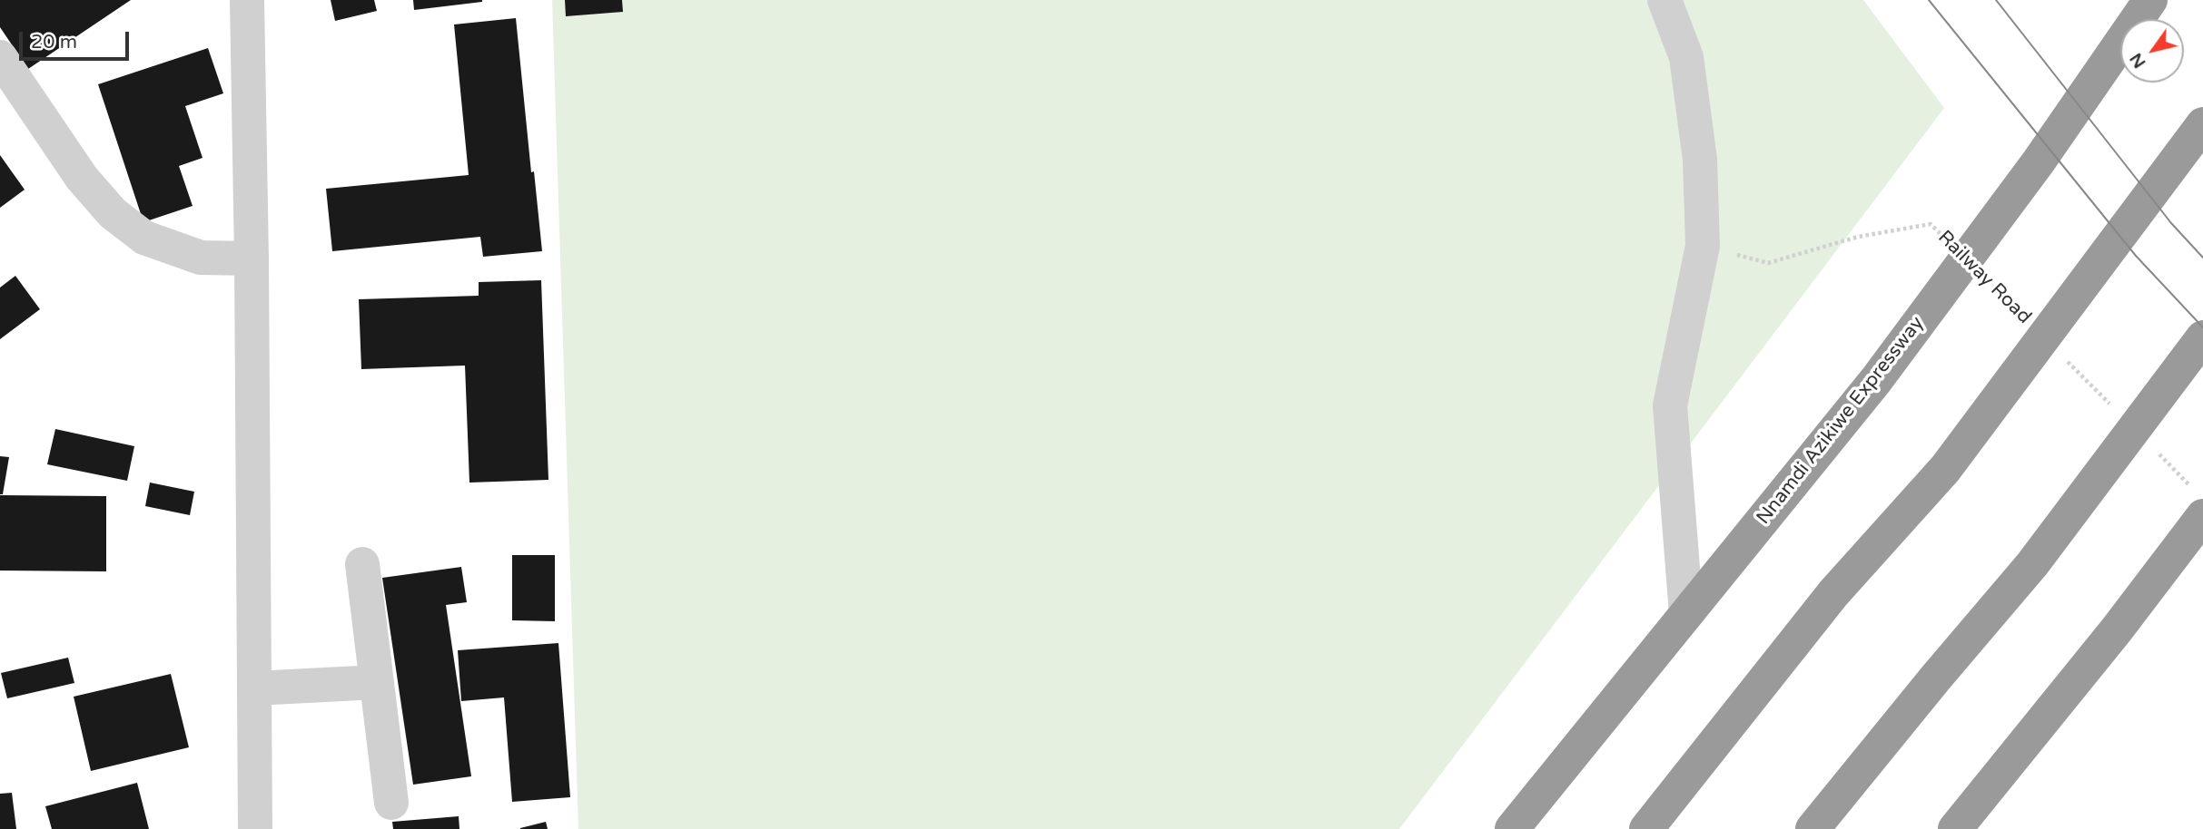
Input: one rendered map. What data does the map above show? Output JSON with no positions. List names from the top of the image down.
{
  "streets": {
    "highway": ["Nnamdi Azikiwe Expressway"],
    "path": ["Railway Road"]
  },
  "scale_bar": "20 m",
  "north": "bottom left"
}
